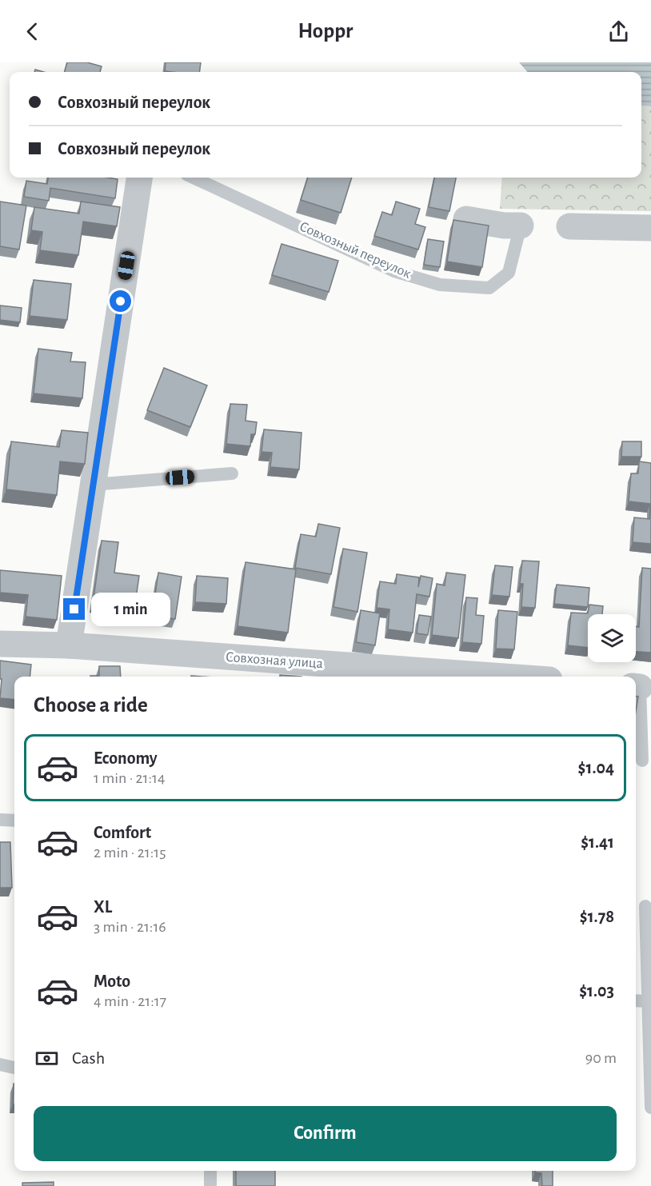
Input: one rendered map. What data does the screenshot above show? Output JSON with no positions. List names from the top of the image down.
{
  "streets": {
    "street": ["Совхозная улица"],
    "lane": ["Совхозный переулок"]
  },
  "page": {
    "header": "Hoppr",
    "banner": ["Совхозный переулок", "Совхозный переулок"],
    "bubble": "1 min",
    "heading": "Choose a ride",
    "list": [
      {
        "name": "Economy",
        "note": "1 min · 21:14",
        "value": "$1.04"
      },
      {
        "name": "Comfort",
        "note": "2 min · 21:15",
        "value": "$1.41"
      },
      {
        "name": "XL",
        "note": "3 min · 21:16",
        "value": "$1.78"
      },
      {
        "name": "Moto",
        "note": "4 min · 21:17",
        "value": "$1.03"
      }
    ],
    "pay": ["Cash", "90 m"],
    "buttons": "Confirm"
  }
}
